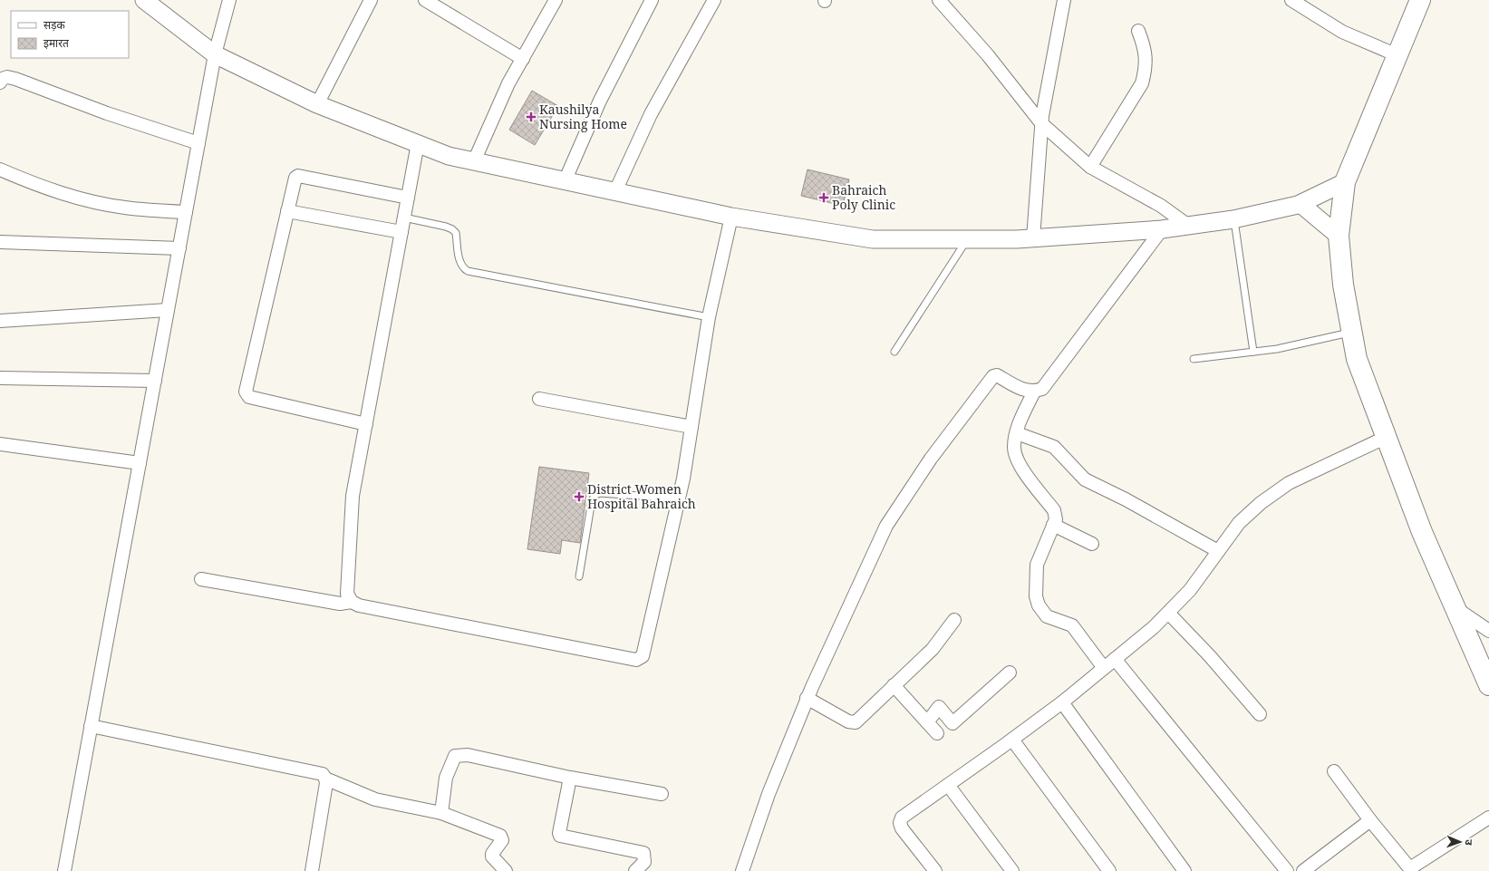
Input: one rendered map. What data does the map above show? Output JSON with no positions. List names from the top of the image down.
{
  "places": {
    "health": ["Kaushilya Nursing Home", "Bahraich Poly Clinic", "District Women Hospital Bahraich"]
  },
  "legend": ["सड़क", "इमारत"],
  "north": "right"
}
